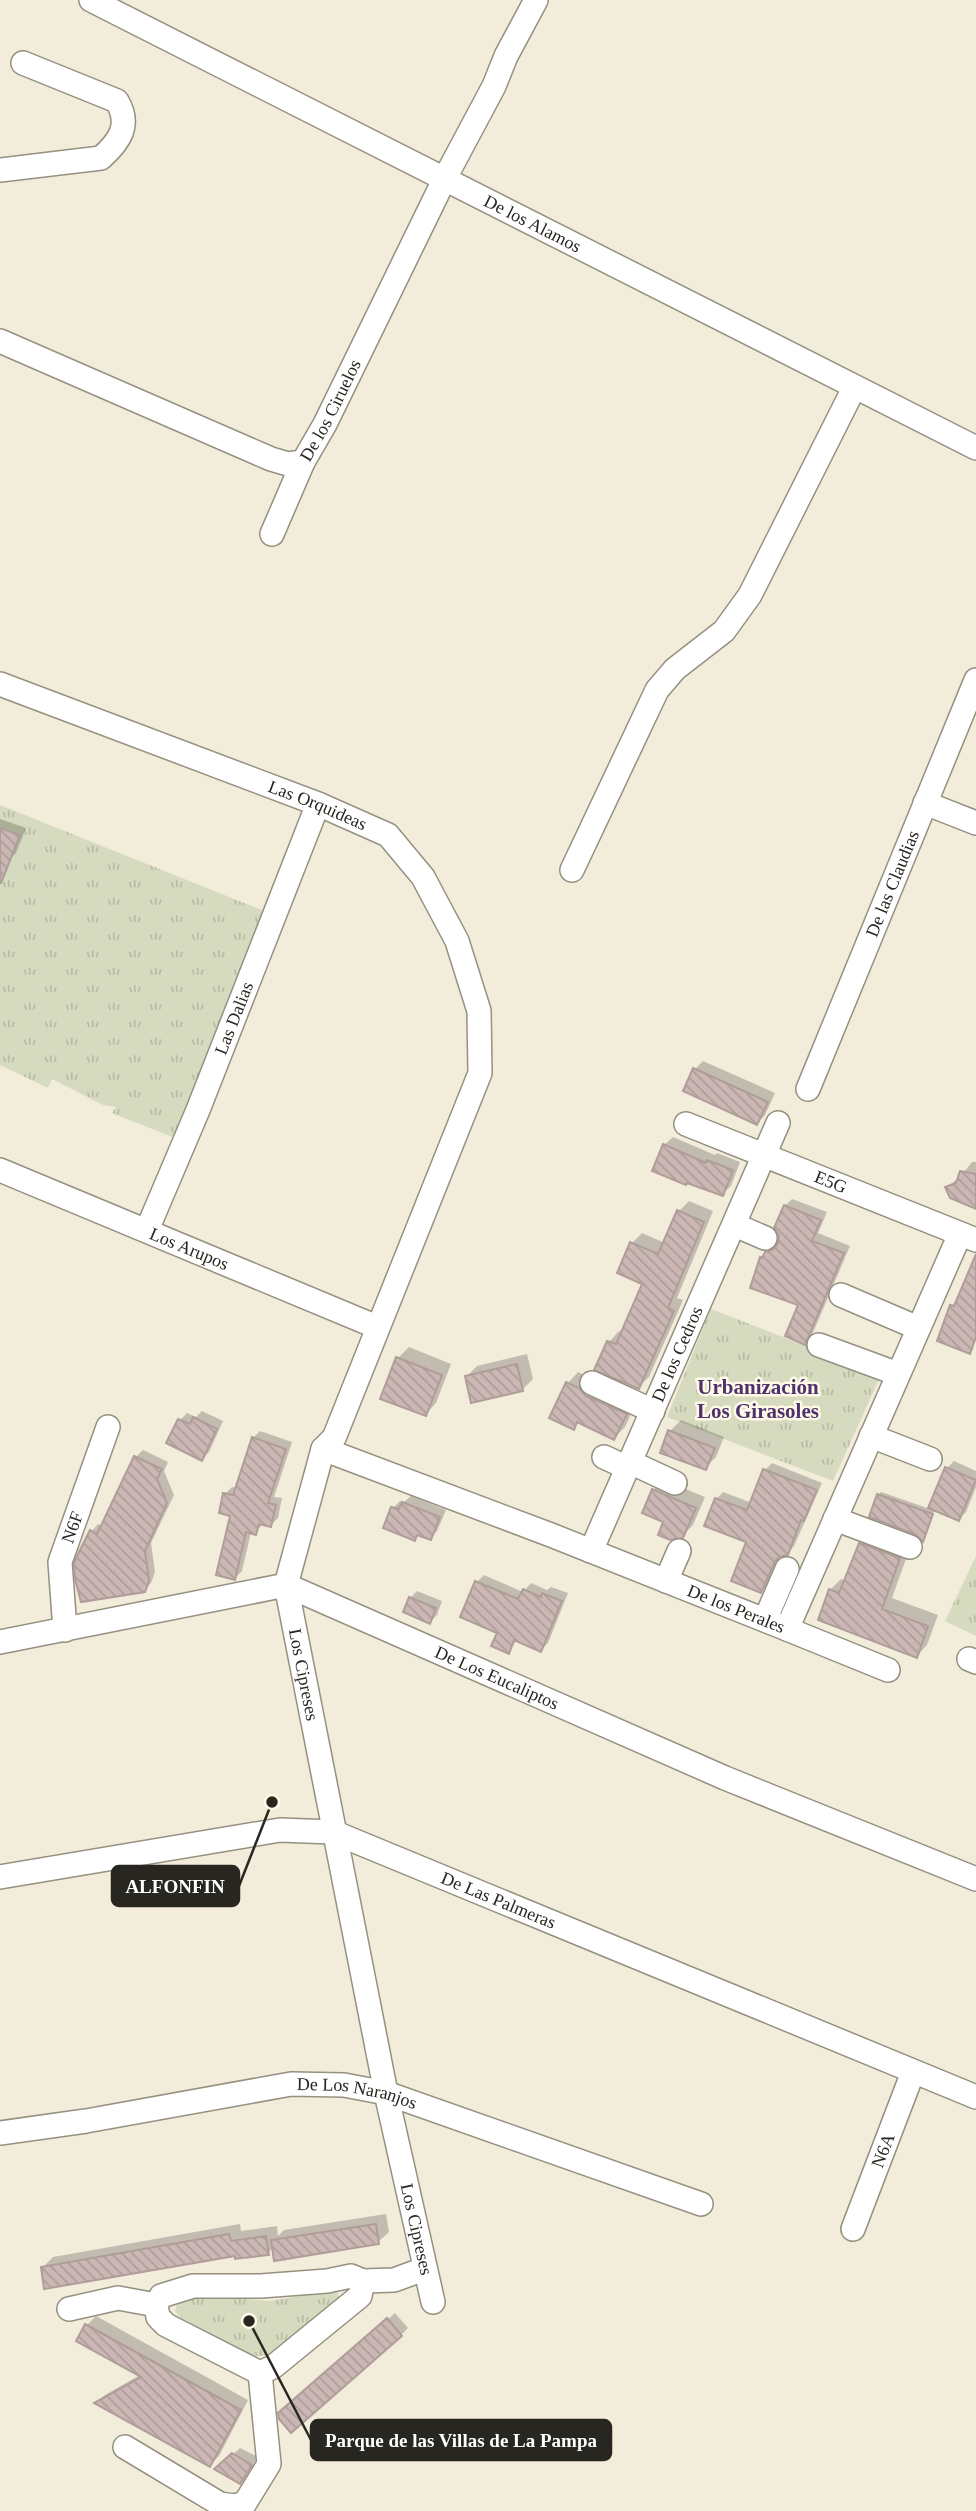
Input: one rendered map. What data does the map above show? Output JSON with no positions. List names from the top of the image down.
{
  "streets": {
    "street": [
      "De los Alamos",
      "De los Ciruelos",
      "Las Orquideas",
      "De las Claudias",
      "Las Dalias",
      "E5G",
      "Los Arupos",
      "De los Cedros",
      "N6F",
      "De los Perales",
      "Los Cipreses",
      "De Los Eucaliptos",
      "De Las Palmeras",
      "De Los Naranjos",
      "N6A"
    ]
  },
  "crossings": [
    ["De los Alamos", "De los Ciruelos"],
    ["Las Orquideas", "Las Dalias"],
    ["Las Orquideas", "Los Cipreses"],
    ["Las Dalias", "Los Arupos"],
    ["E5G", "De los Cedros"],
    ["E5G", "De los Perales"],
    ["Los Arupos", "Los Cipreses"],
    ["De los Cedros", "De los Perales"],
    ["De los Perales", "Los Cipreses"],
    ["Los Cipreses", "De Los Eucaliptos"],
    ["Los Cipreses", "De Las Palmeras"],
    ["Los Cipreses", "De Los Naranjos"],
    ["De Las Palmeras", "N6A"]
  ],
  "districts": ["Urbanización Los Girasoles"],
  "places": ["ALFONFIN", "Parque de las Villas de La Pampa"]
}
